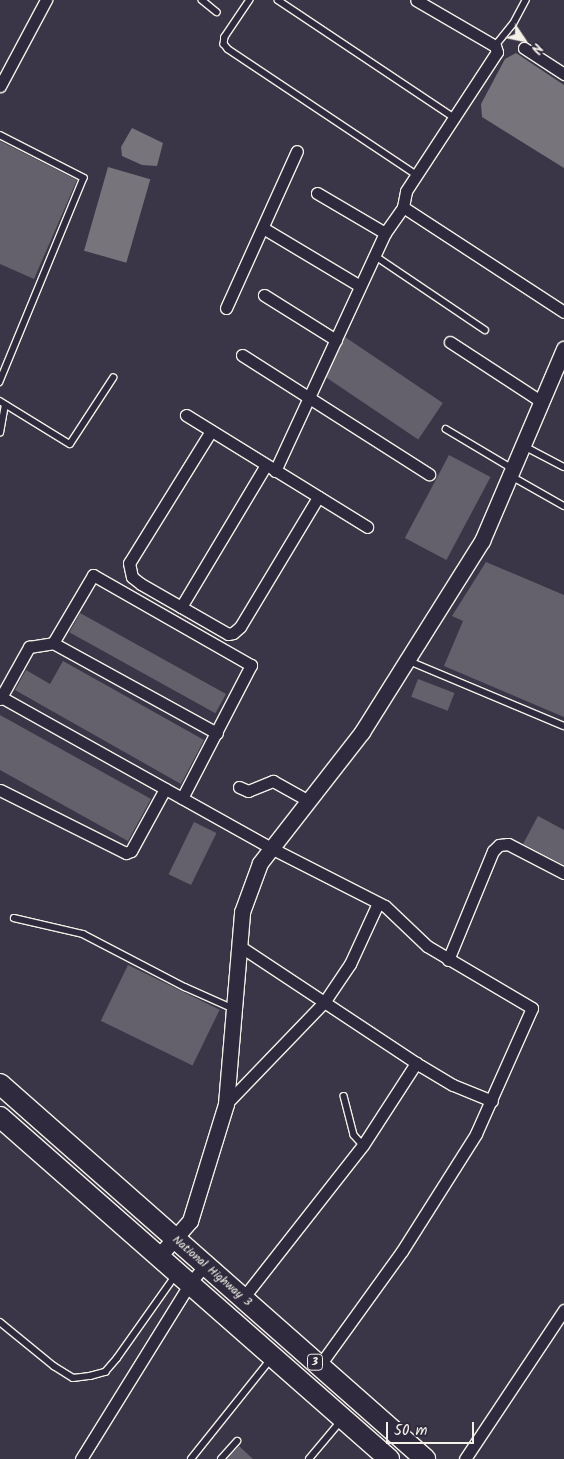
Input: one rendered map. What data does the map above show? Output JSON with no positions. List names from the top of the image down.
{
  "streets": {
    "highway": ["National Highway 3", "3"]
  },
  "scale_bar": "50 m",
  "north": "bottom right"
}
